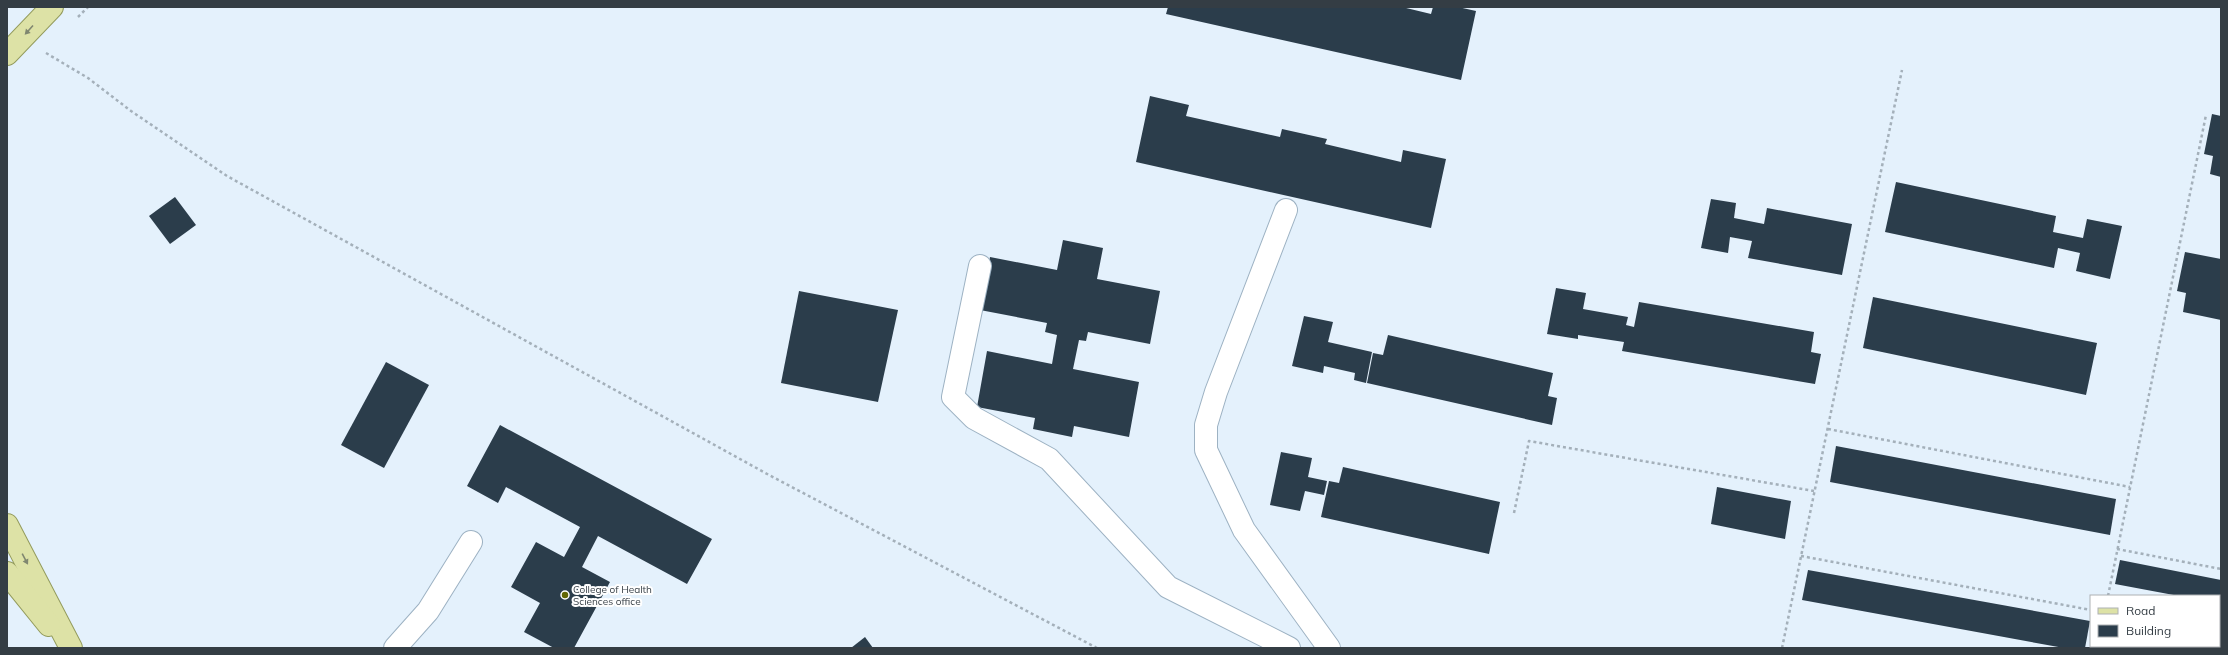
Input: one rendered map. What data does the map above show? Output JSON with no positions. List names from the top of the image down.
{
  "places": ["College of Health Sciences office"],
  "legend": ["Road", "Building"]
}
